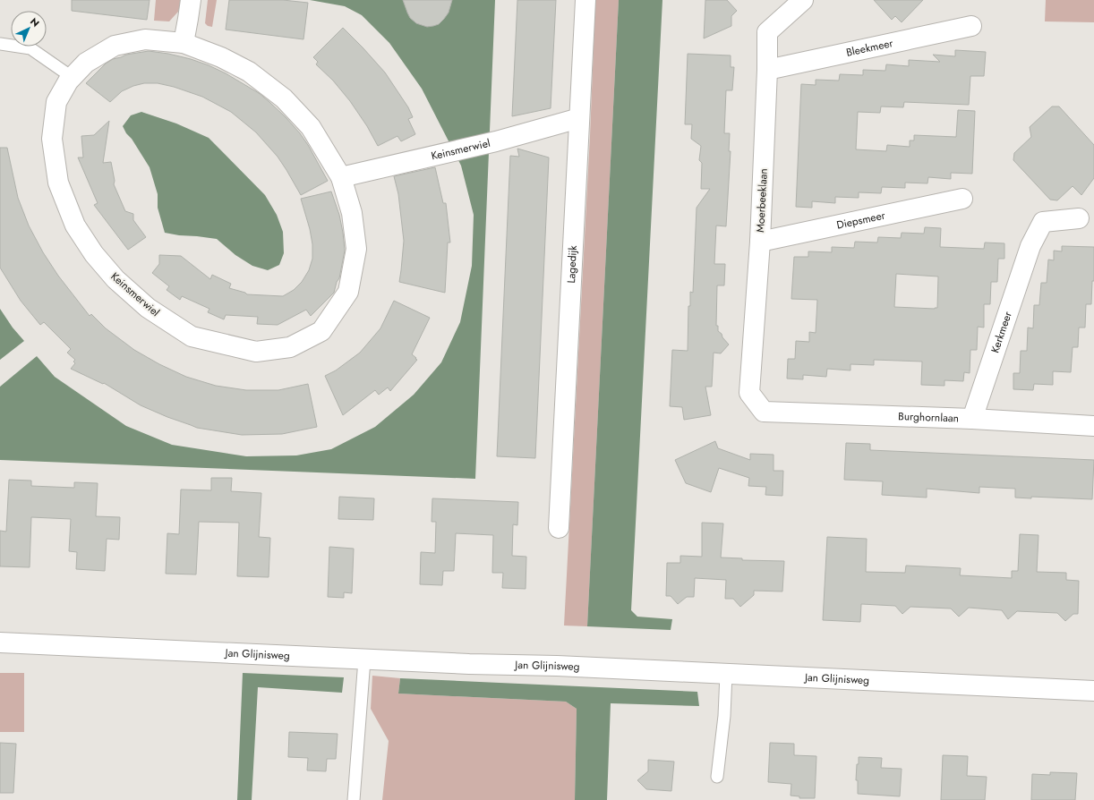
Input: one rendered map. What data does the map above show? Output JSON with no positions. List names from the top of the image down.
{
  "streets": {
    "street": [
      "Bleekmeer",
      "Keinsmerwiel",
      "Moerbeeklaan",
      "Diepsmeer",
      "Lagedijk",
      "Kerkmeer",
      "Burghornlaan",
      "Jan Glijnisweg"
    ]
  },
  "crossings": [
    ["Bleekmeer", "Moerbeeklaan"],
    ["Keinsmerwiel", "Lagedijk"],
    ["Moerbeeklaan", "Diepsmeer"],
    ["Moerbeeklaan", "Burghornlaan"],
    ["Kerkmeer", "Burghornlaan"]
  ],
  "north": "top right"
}
